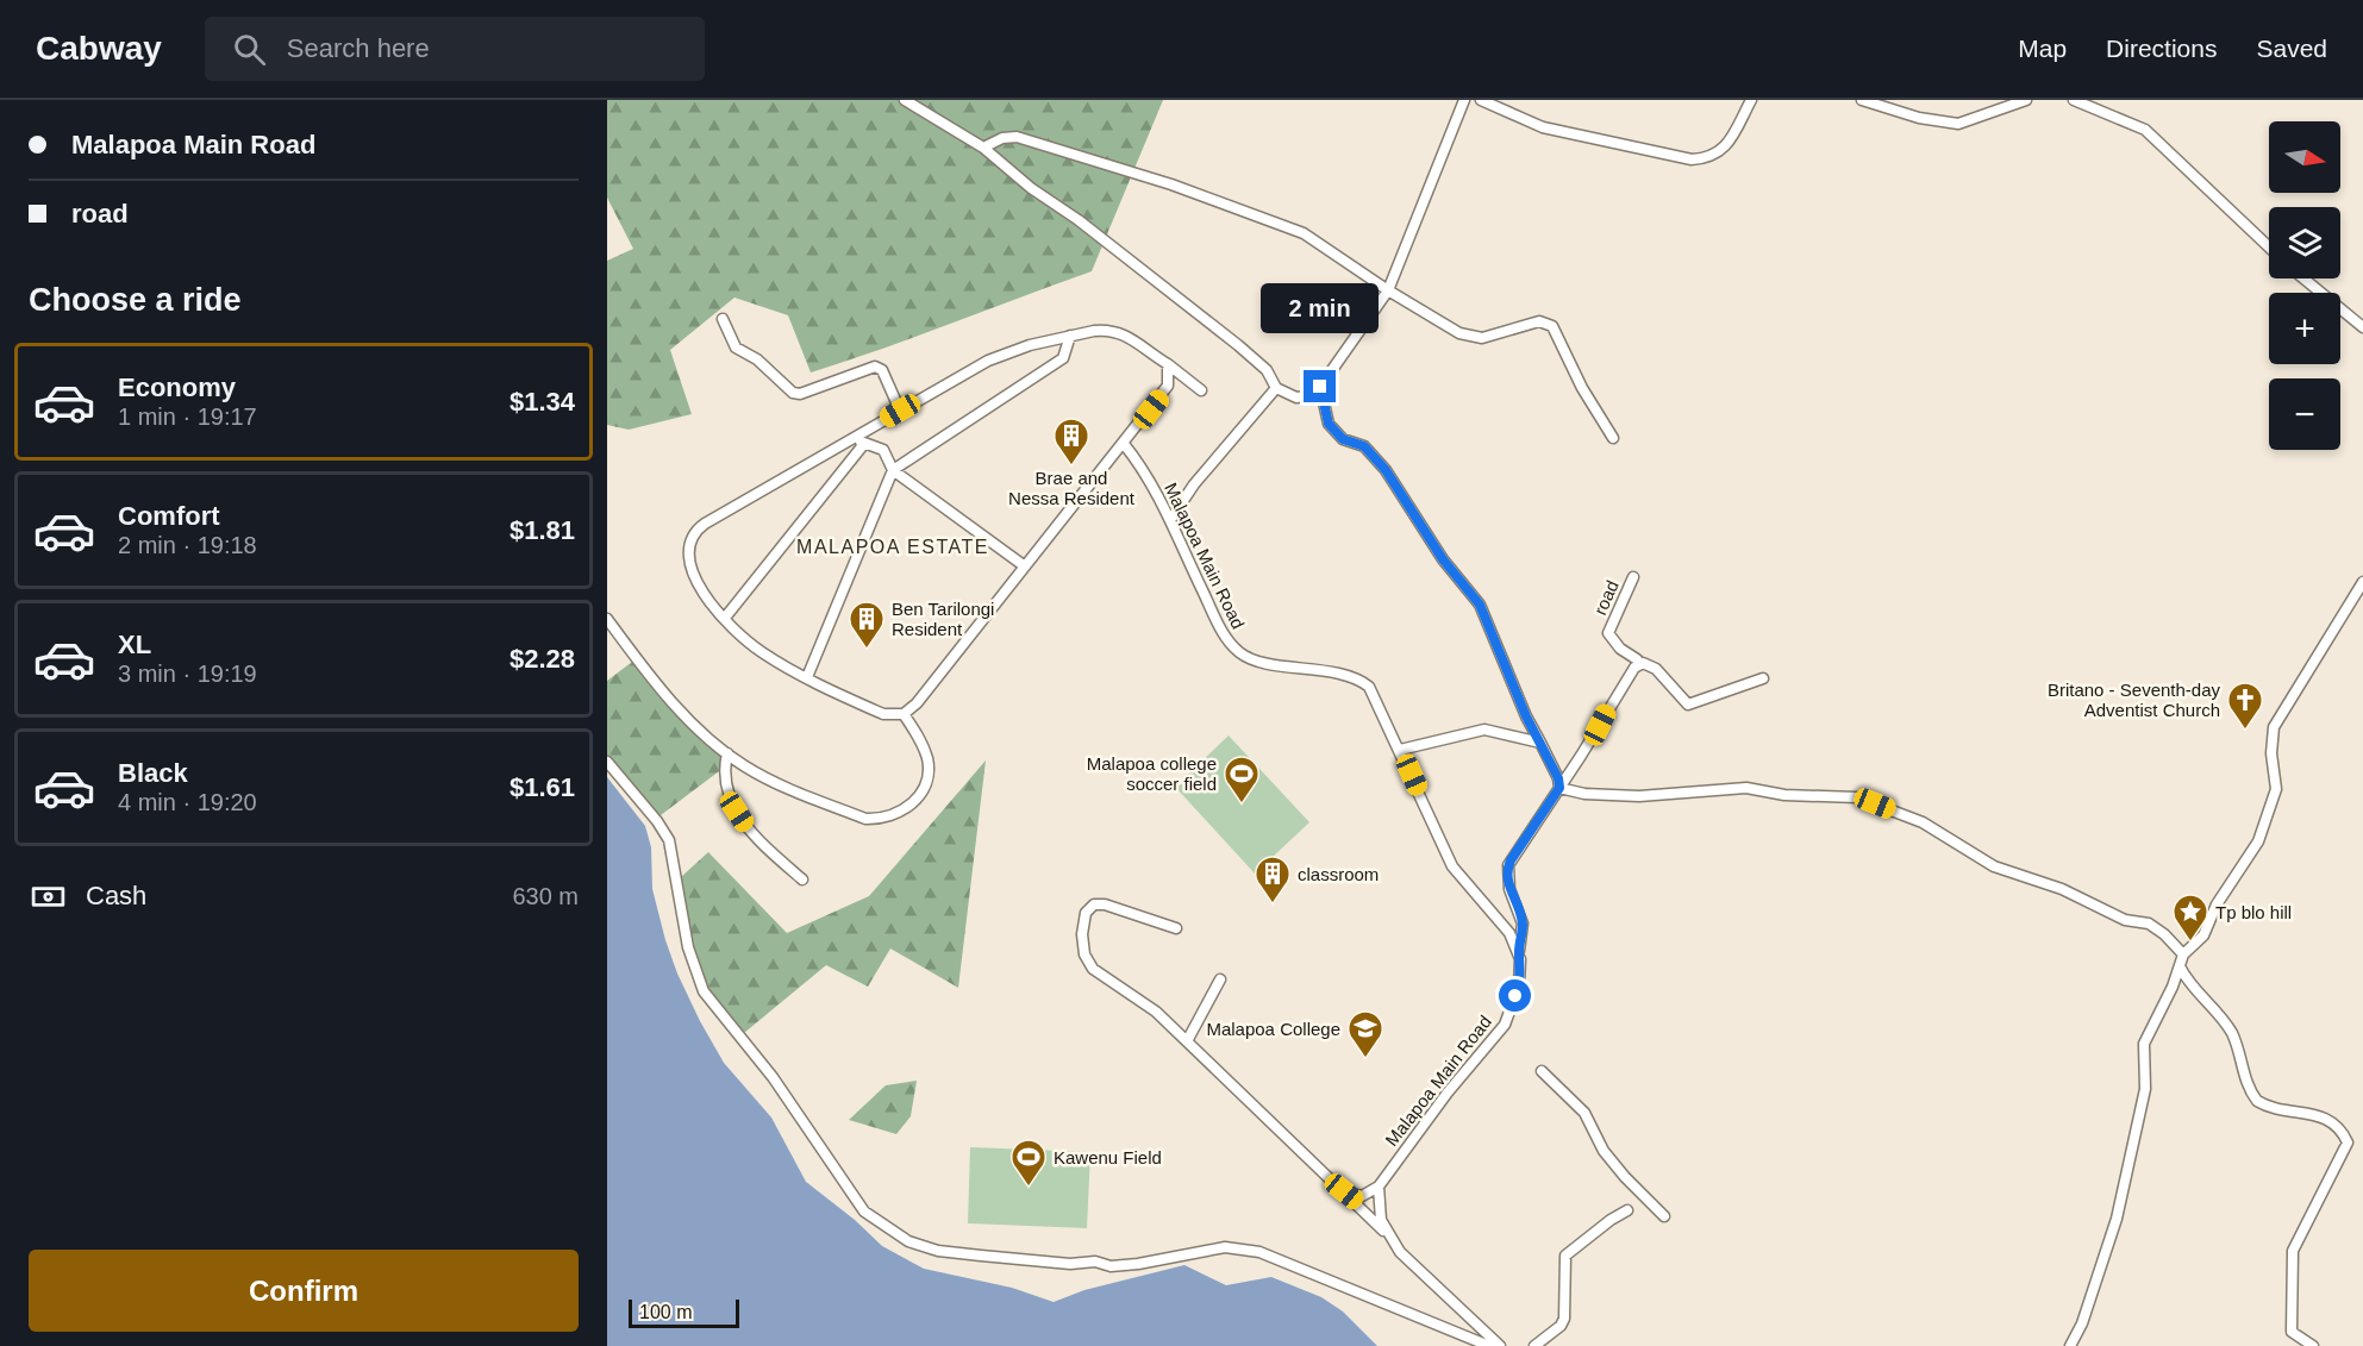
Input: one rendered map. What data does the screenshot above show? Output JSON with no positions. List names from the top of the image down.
{
  "streets": {
    "street": ["Malapoa Main Road", "road"]
  },
  "districts": ["MALAPOA ESTATE"],
  "places": {
    "building": ["Brae and Nessa Resident", "Ben Tarilongi Resident", "classroom"],
    "church": ["Britano - Seventh-day Adventist Church"],
    "sports": ["Malapoa college soccer field", "Kawenu Field"],
    "place": ["Tp blo hill"],
    "school or university": ["Malapoa College"]
  },
  "scale_bar": "100 m",
  "north": "right",
  "page": {
    "header": "Cabway",
    "search": "Search here",
    "nav": ["Map", "Directions", "Saved"],
    "banner": ["Malapoa Main Road", "road"],
    "map_buttons": ["+", "−"],
    "heading": "Choose a ride",
    "bubble": "2 min",
    "list": [
      {
        "name": "Economy",
        "note": "1 min · 19:17",
        "value": "$1.34"
      },
      {
        "name": "Comfort",
        "note": "2 min · 19:18",
        "value": "$1.81"
      },
      {
        "name": "XL",
        "note": "3 min · 19:19",
        "value": "$2.28"
      },
      {
        "name": "Black",
        "note": "4 min · 19:20",
        "value": "$1.61"
      }
    ],
    "pay": ["Cash", "630 m"],
    "buttons": "Confirm",
    "scale": "100 m"
  }
}
